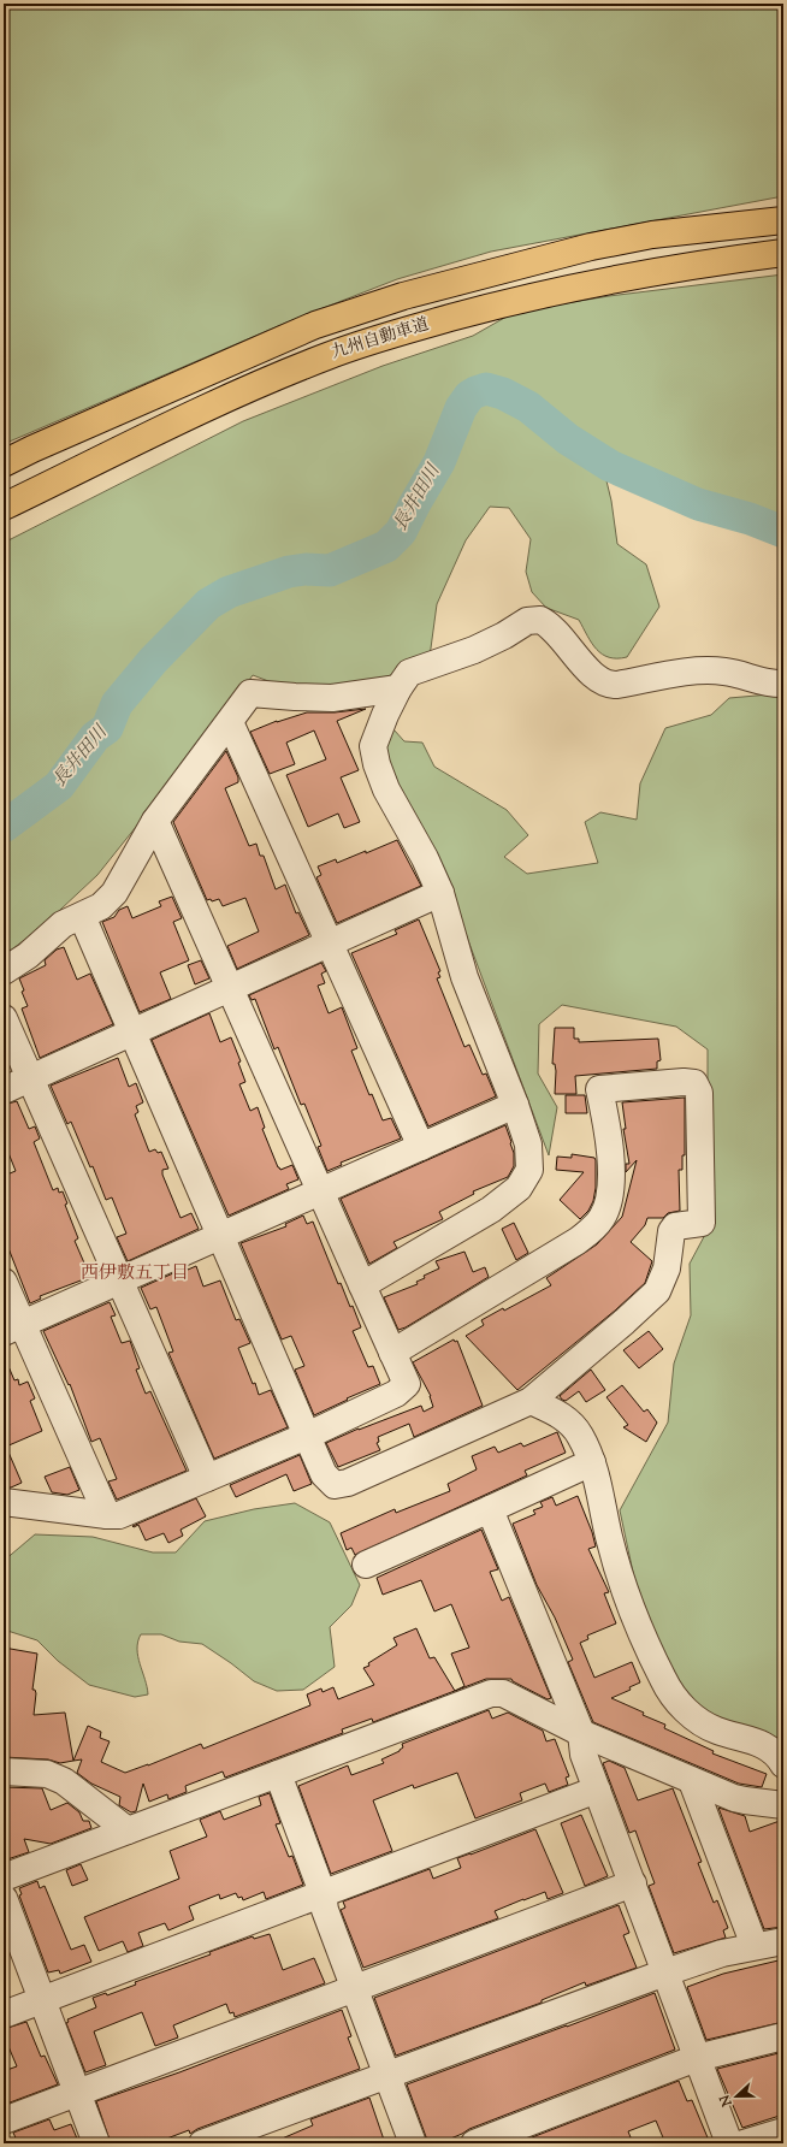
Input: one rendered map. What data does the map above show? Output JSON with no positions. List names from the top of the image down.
{
  "streets": {
    "highway": ["九州自動車道"]
  },
  "districts": ["西伊敷五丁目"],
  "water": ["長井田川"],
  "north": "left"
}
